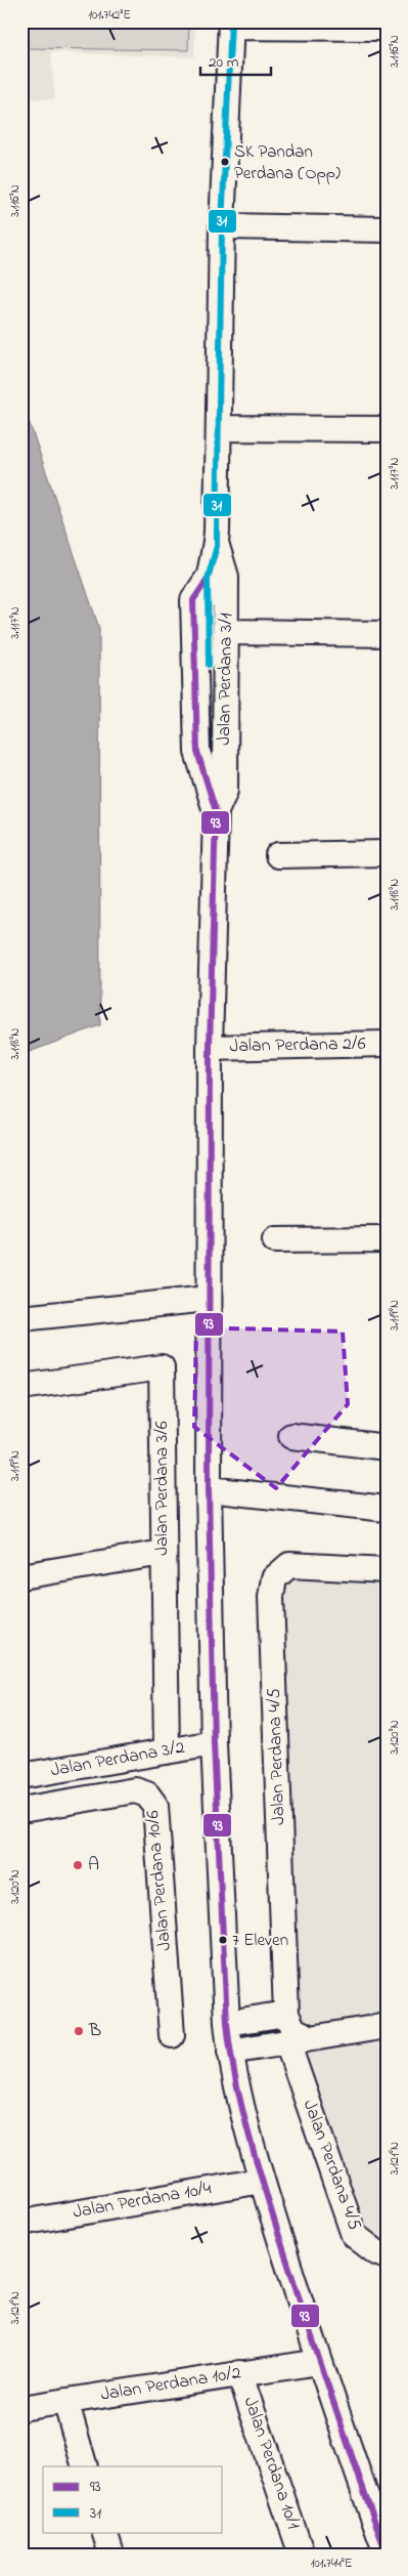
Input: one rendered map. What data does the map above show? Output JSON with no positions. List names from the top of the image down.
{
  "streets": {
    "street": [
      "Jalan Perdana 3/1",
      "Jalan Perdana 2/6",
      "Jalan Perdana 3/6",
      "Jalan Perdana 4/5",
      "Jalan Perdana 3/2",
      "Jalan Perdana 10/6",
      "Jalan Perdana 10/4",
      "Jalan Perdana 10/2",
      "Jalan Perdana 10/1"
    ]
  },
  "crossings": [
    ["Jalan Perdana 3/1", "Jalan Perdana 2/6"],
    ["Jalan Perdana 3/1", "Jalan Perdana 3/2"],
    ["Jalan Perdana 3/1", "Jalan Perdana 10/4"],
    ["Jalan Perdana 3/1", "Jalan Perdana 10/2"],
    ["Jalan Perdana 3/6", "Jalan Perdana 3/2"],
    ["Jalan Perdana 10/2", "Jalan Perdana 10/1"]
  ],
  "places": [
    "SK Pandan Perdana (Opp)",
    "A",
    "7 Eleven",
    "B"
  ],
  "lines": ["transit line 31", "transit line 93"],
  "legend": ["93", "31"],
  "scale_bar": "20 m",
  "coordinates": [
    "101.742°E",
    "3.116°N",
    "3.117°N",
    "3.118°N",
    "3.119°N",
    "3.120°N",
    "3.121°N",
    "101.744°E"
  ]
}
